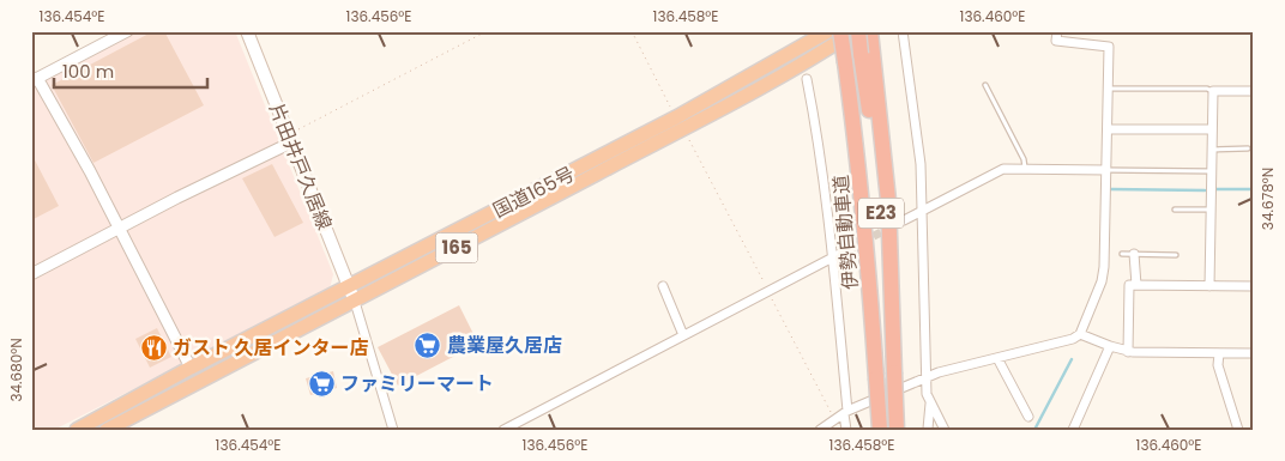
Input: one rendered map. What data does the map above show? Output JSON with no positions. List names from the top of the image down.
{
  "streets": {
    "highway": [
      "国道165号",
      "E23",
      "伊勢自動車道",
      "165"
    ],
    "main road": ["片田井戸久居線"]
  },
  "crossings": [
    ["片田井戸久居線", "国道165号"],
    ["国道165号", "伊勢自動車道"]
  ],
  "places": {
    "supermarket": ["農業屋久居店", "ファミリーマート"],
    "restaurant": ["ガスト 久居インター店"]
  },
  "scale_bar": "100 m",
  "coordinates": [
    "136.454°E",
    "136.456°E",
    "136.458°E",
    "136.460°E",
    "34.678°N",
    "34.680°N"
  ]
}
